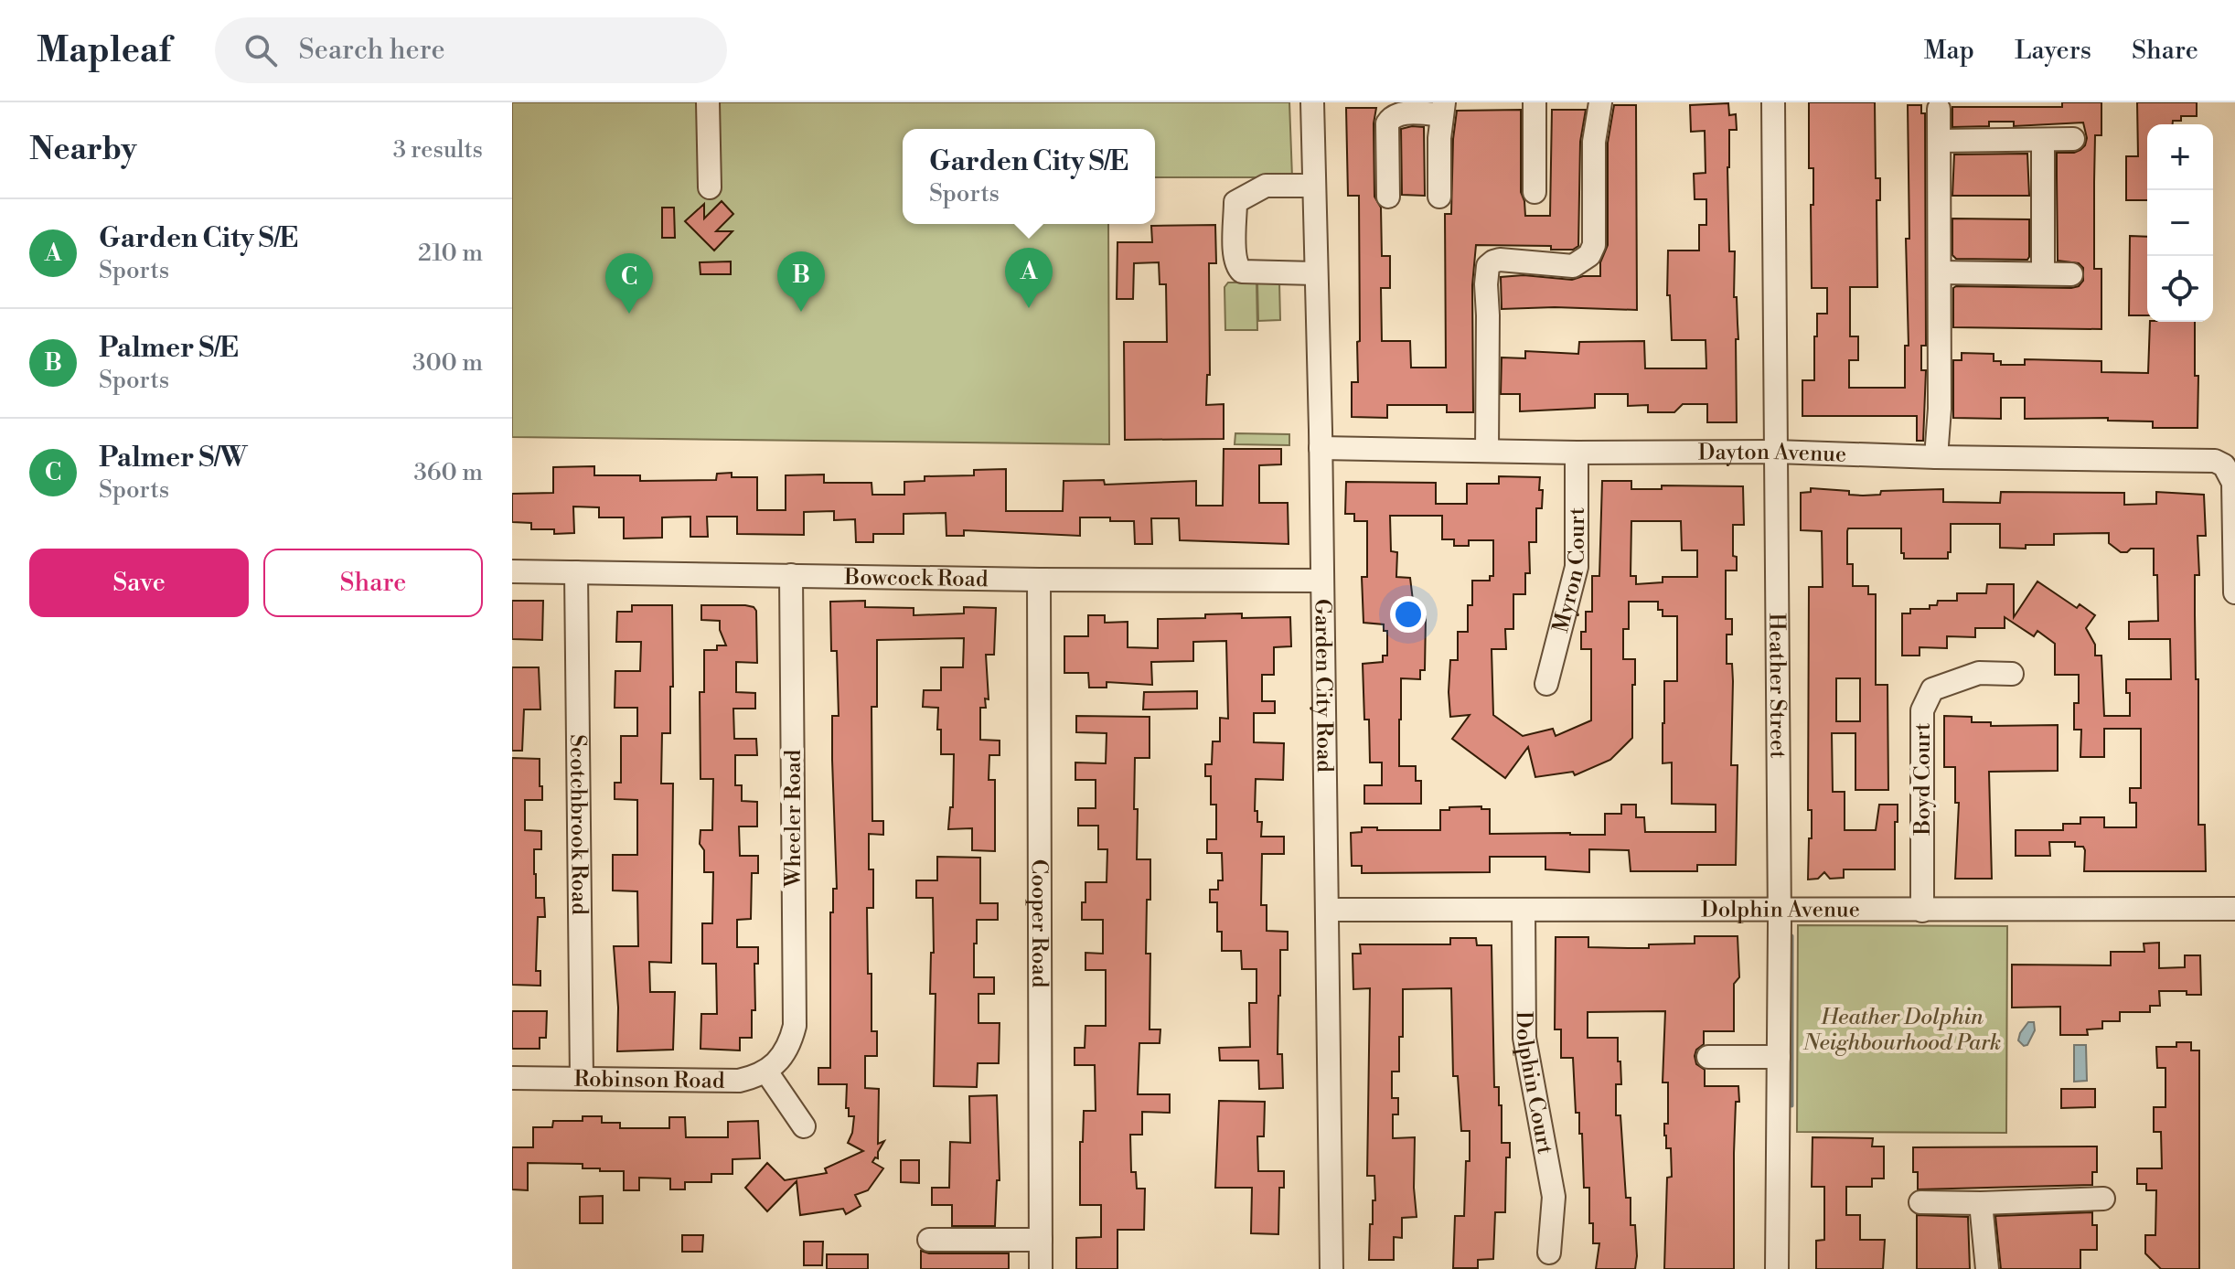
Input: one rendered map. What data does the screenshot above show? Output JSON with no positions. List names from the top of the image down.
{
  "streets": {
    "street": [
      "Dayton Avenue",
      "Myron Court",
      "Bowcock Road",
      "Garden City Road",
      "Heather Street",
      "Boyd Court",
      "Wheeler Road",
      "Scotchbrook Road",
      "Dolphin Avenue",
      "Cooper Road",
      "Robinson Road",
      "Dolphin Court"
    ]
  },
  "crossings": [
    ["Dayton Avenue", "Myron Court"],
    ["Dayton Avenue", "Garden City Road"],
    ["Dayton Avenue", "Heather Street"],
    ["Bowcock Road", "Garden City Road"],
    ["Bowcock Road", "Wheeler Road"],
    ["Bowcock Road", "Scotchbrook Road"],
    ["Bowcock Road", "Cooper Road"],
    ["Garden City Road", "Dolphin Avenue"],
    ["Heather Street", "Dolphin Avenue"],
    ["Boyd Court", "Dolphin Avenue"],
    ["Wheeler Road", "Robinson Road"],
    ["Scotchbrook Road", "Robinson Road"],
    ["Dolphin Avenue", "Dolphin Court"]
  ],
  "parks": ["Heather Dolphin Neighbourhood Park"],
  "page": {
    "header": "Mapleaf",
    "search": "Search here",
    "nav": ["Map", "Layers", "Share"],
    "heading": ["Nearby", "3 results"],
    "map_buttons": ["+", "−"],
    "popup": ["Garden City S/E", "Sports"],
    "list": [
      {
        "mark": "A",
        "name": "Garden City S/E",
        "note": "Sports",
        "value": "210 m"
      },
      {
        "mark": "B",
        "name": "Palmer S/E",
        "note": "Sports",
        "value": "300 m"
      },
      {
        "mark": "C",
        "name": "Palmer S/W",
        "note": "Sports",
        "value": "360 m"
      }
    ],
    "pins": ["A", "B", "C"],
    "buttons": ["Save", "Share"]
  }
}
